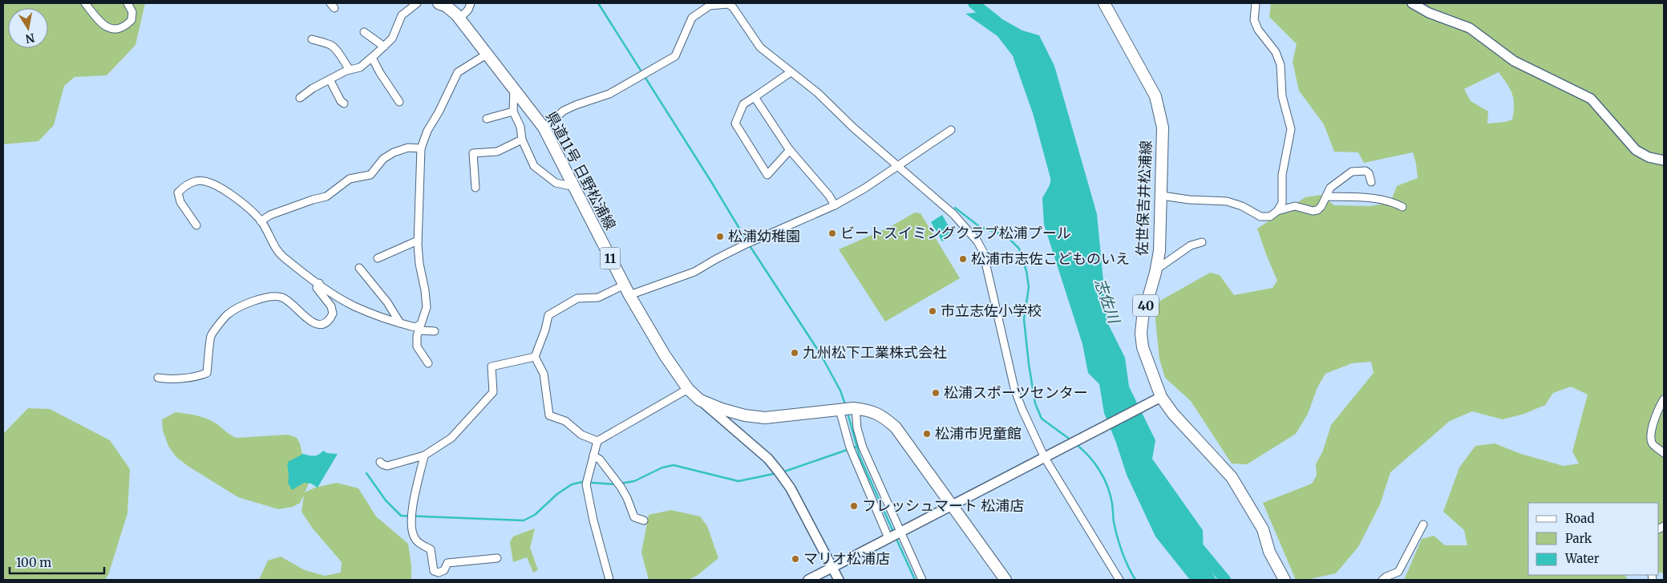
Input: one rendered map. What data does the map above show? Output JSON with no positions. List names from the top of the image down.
{
  "streets": {
    "main road": [
      "県道11号 日野松浦線",
      "佐世保吉井松浦線",
      "11",
      "40"
    ]
  },
  "water": ["志佐川"],
  "places": [
    "ビートスイミングクラブ松浦プール",
    "松浦幼稚園",
    "松浦市志佐こどものいえ",
    "市立志佐小学校",
    "九州松下工業株式会社",
    "松浦スポーツセンター",
    "松浦市児童館",
    "フレッシュマート 松浦店",
    "マリオ松浦店"
  ],
  "legend": ["Road", "Park", "Water"],
  "scale_bar": "100 m",
  "north": "bottom"
}
